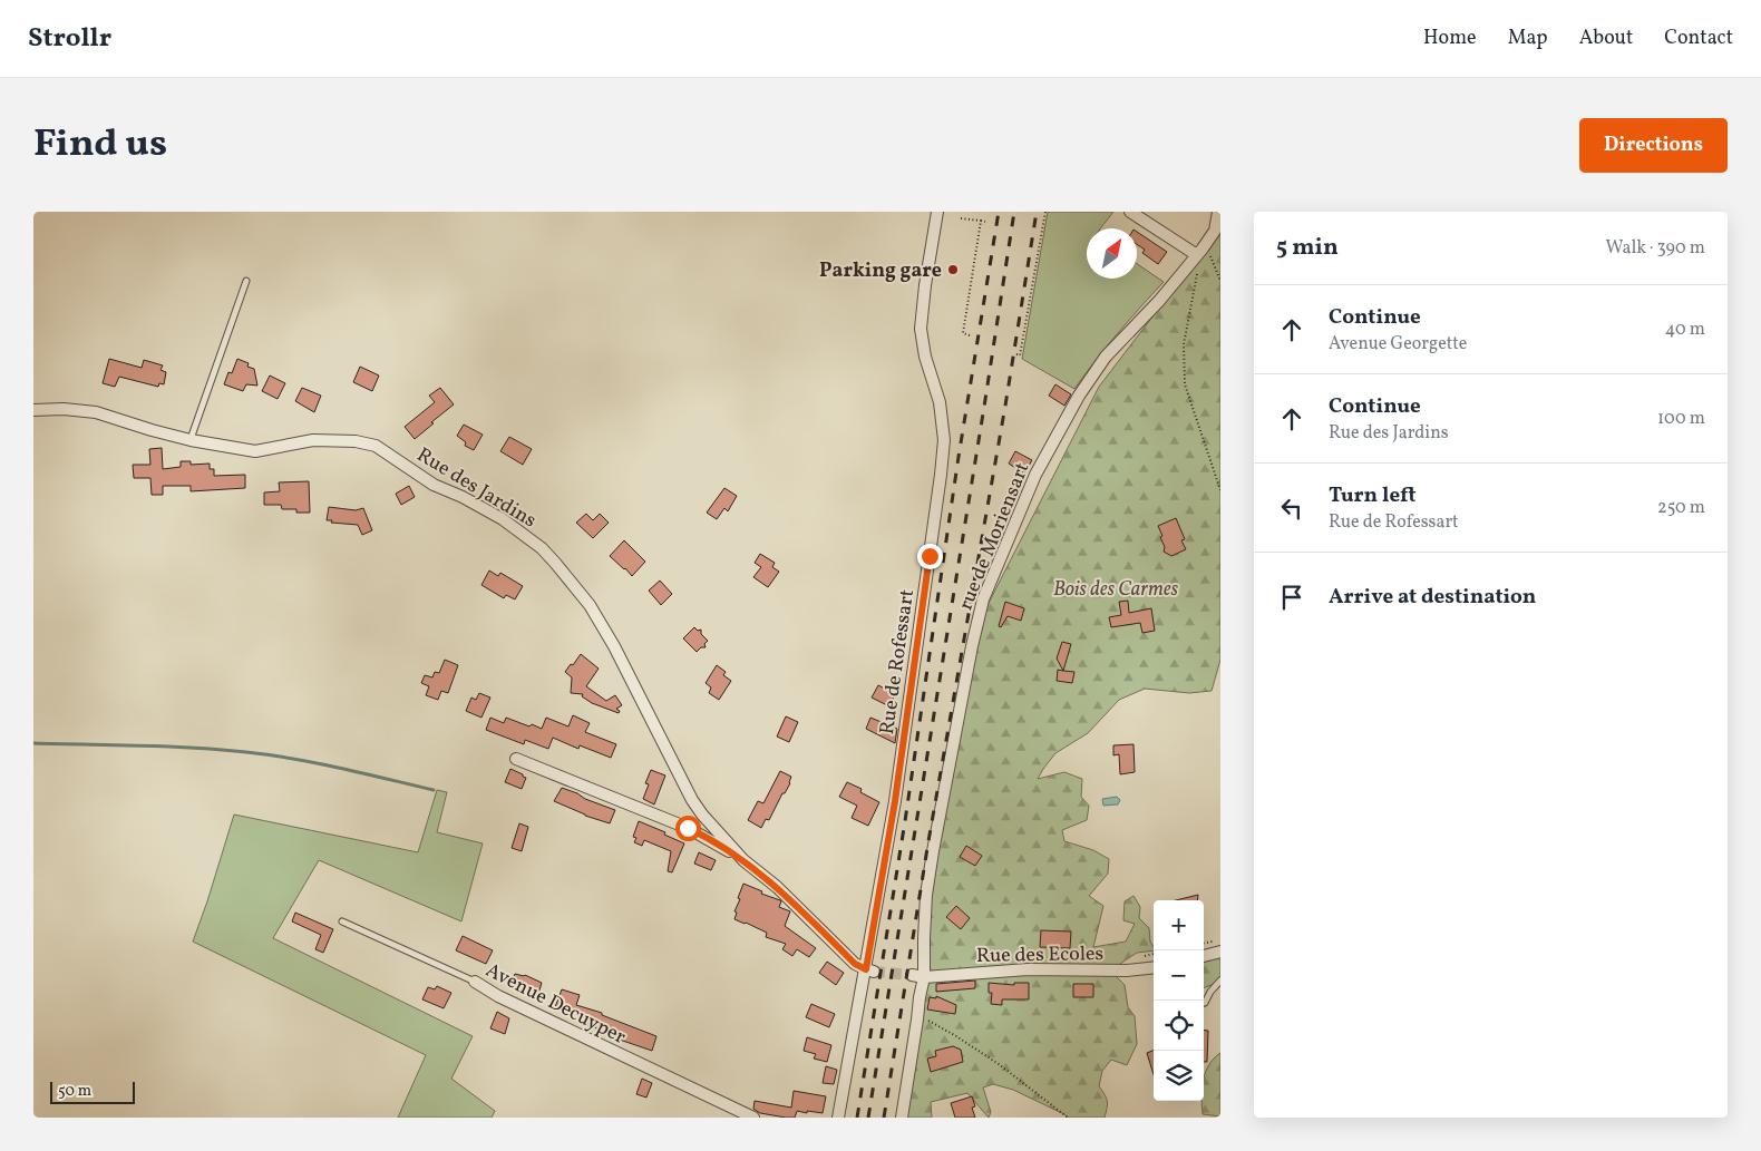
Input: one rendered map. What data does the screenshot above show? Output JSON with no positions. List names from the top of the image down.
{
  "streets": {
    "street": [
      "Rue des Jardins",
      "rue de Moriensart",
      "Rue de Rofessart",
      "Rue des Ecoles",
      "Avenue Decuyper"
    ]
  },
  "crossings": [
    ["Rue des Jardins", "Rue de Rofessart"],
    ["rue de Moriensart", "Rue des Ecoles"]
  ],
  "parks": ["Bois des Carmes"],
  "places": ["Parking gare"],
  "scale_bar": "50 m",
  "north": "top right",
  "page": {
    "header": "Strollr",
    "nav": [
      "Home",
      "Map",
      "About",
      "Contact"
    ],
    "title": "Find us",
    "buttons": "Directions",
    "heading": ["5 min", "Walk · 390 m"],
    "list": [
      ["Continue", "Avenue Georgette", "40 m"],
      ["Continue", "Rue des Jardins", "100 m"],
      ["Turn left", "Rue de Rofessart", "250 m"],
      "Arrive at destination"
    ],
    "map_buttons": ["+", "−"],
    "scale": "50 m"
  }
}
